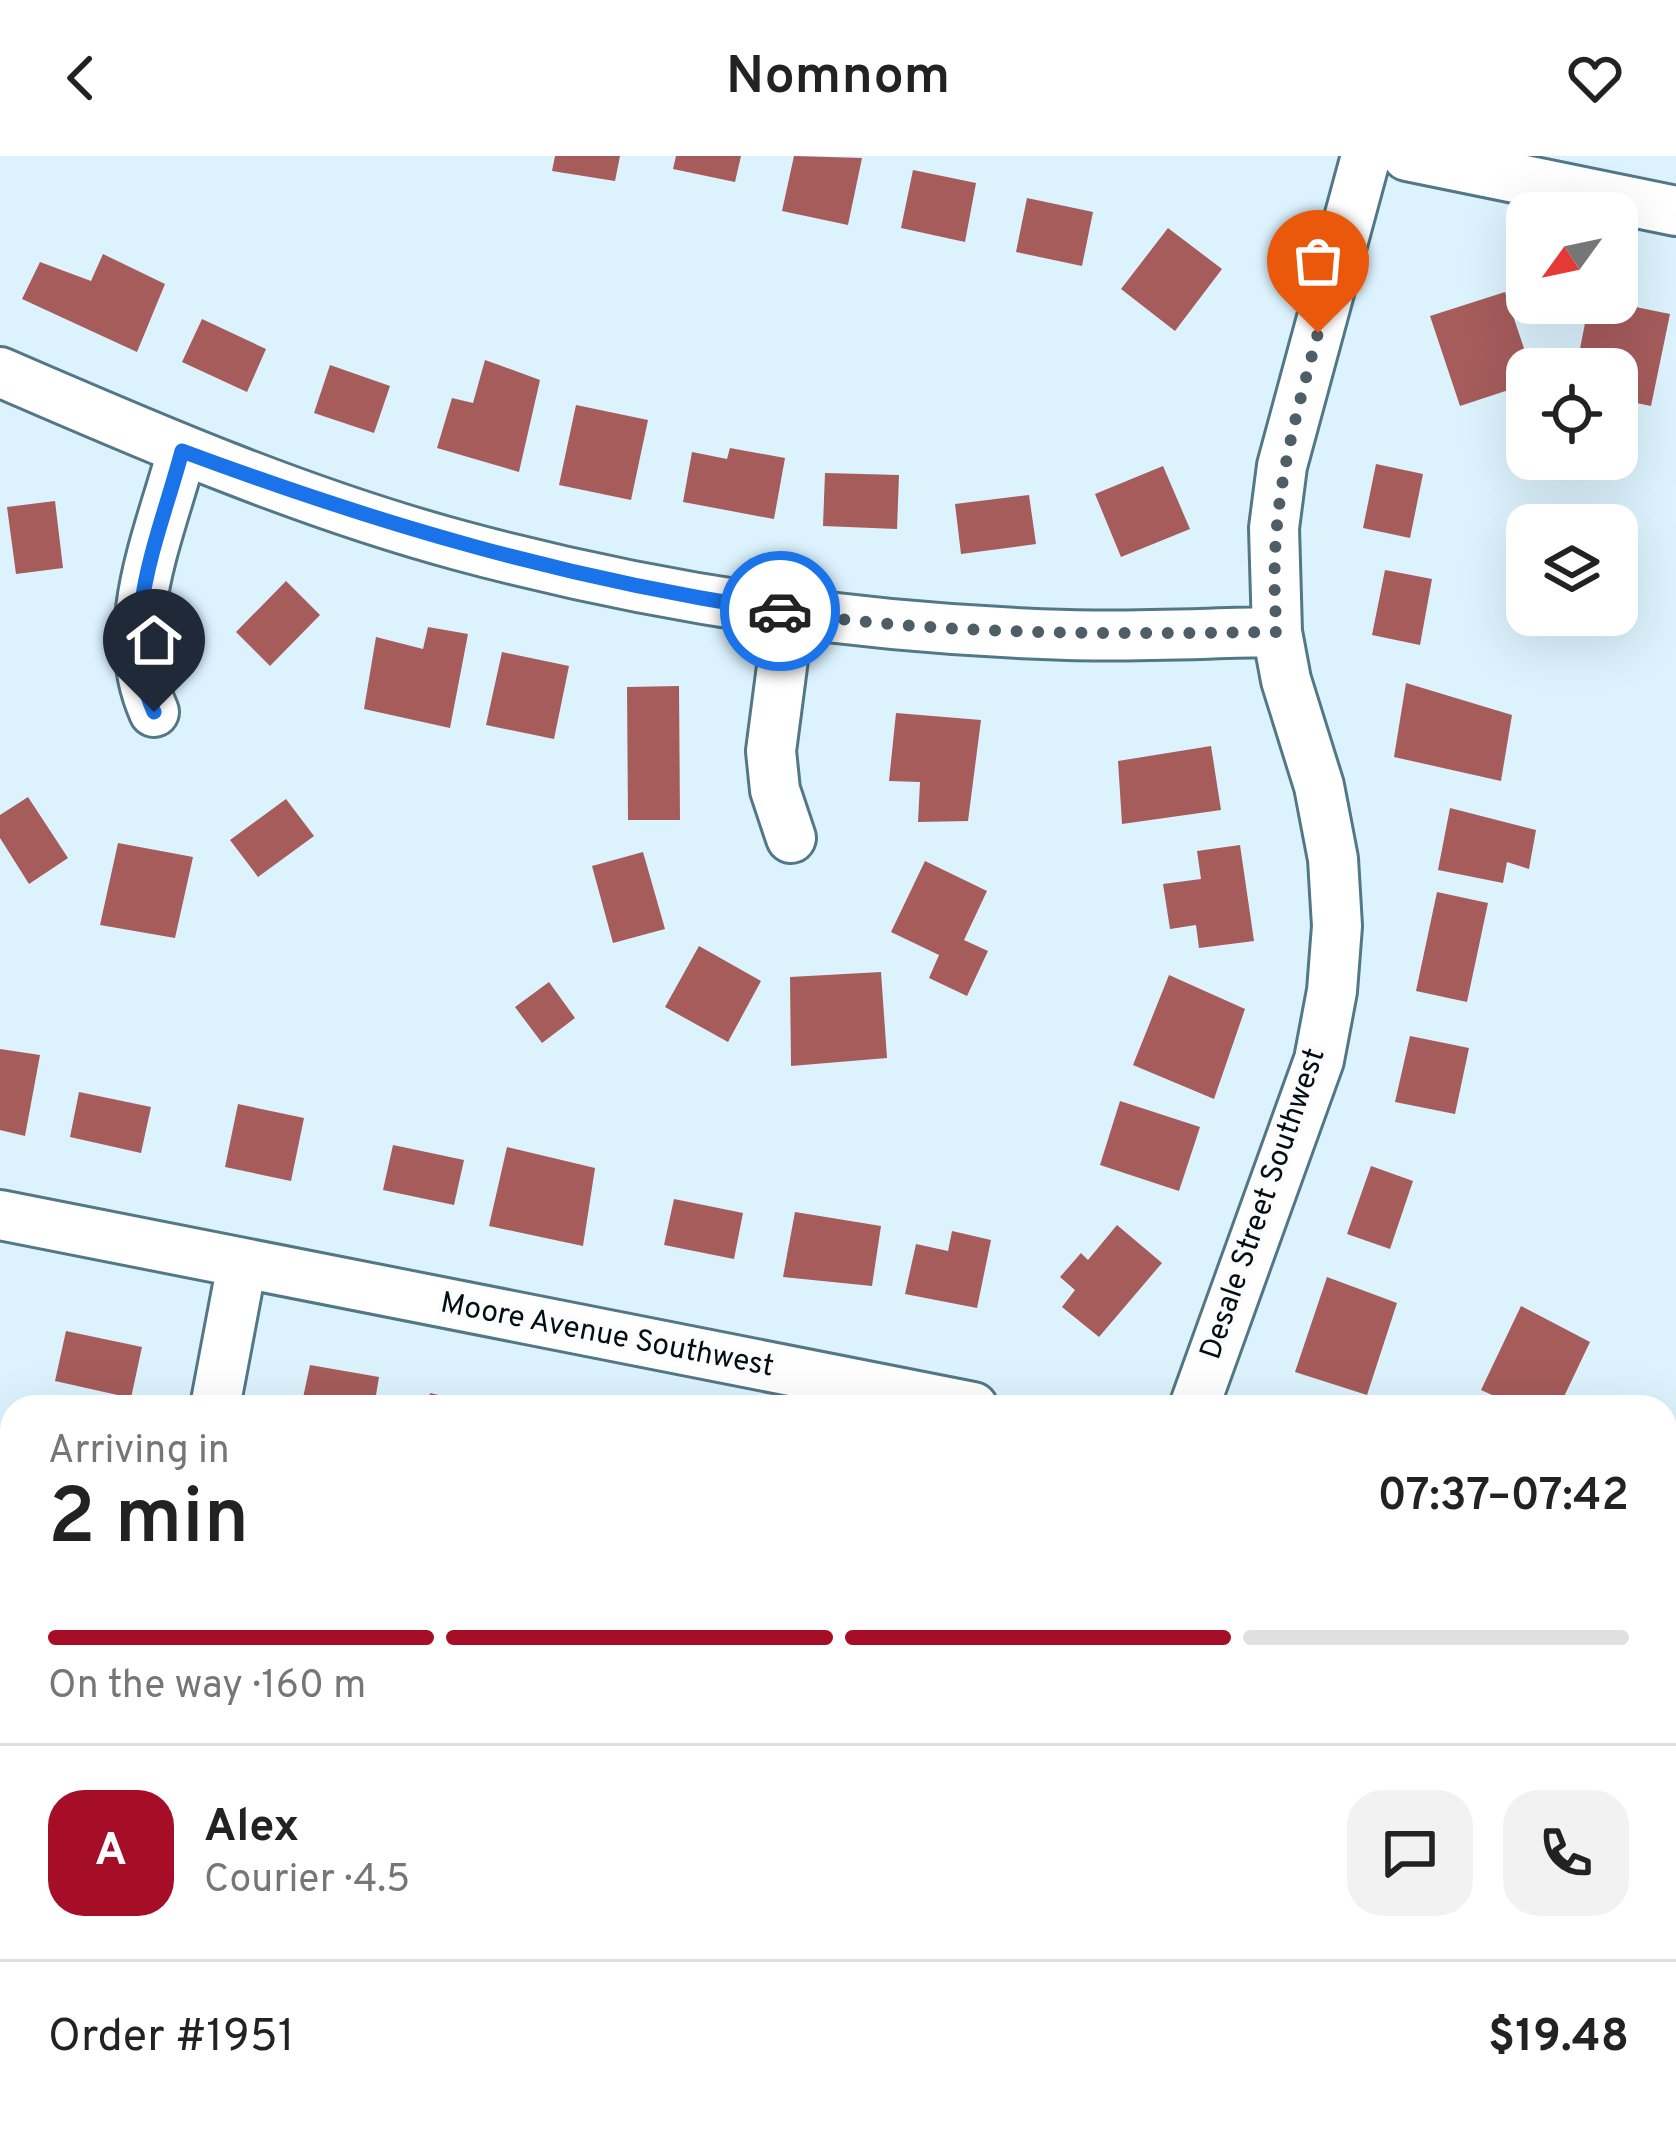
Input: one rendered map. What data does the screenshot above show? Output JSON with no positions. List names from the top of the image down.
{
  "streets": {
    "street": ["Desale Street Southwest", "Moore Avenue Southwest"]
  },
  "north": "bottom left",
  "page": {
    "header": "Nomnom",
    "heading": ["2 min", "Arriving in", "07:37–07:42"],
    "panel": [
      "Alex",
      "Courier · 4.5",
      "Order #1951",
      "$19.48"
    ],
    "bar": "On the way · 160 m",
    "round": "A"
  }
}
